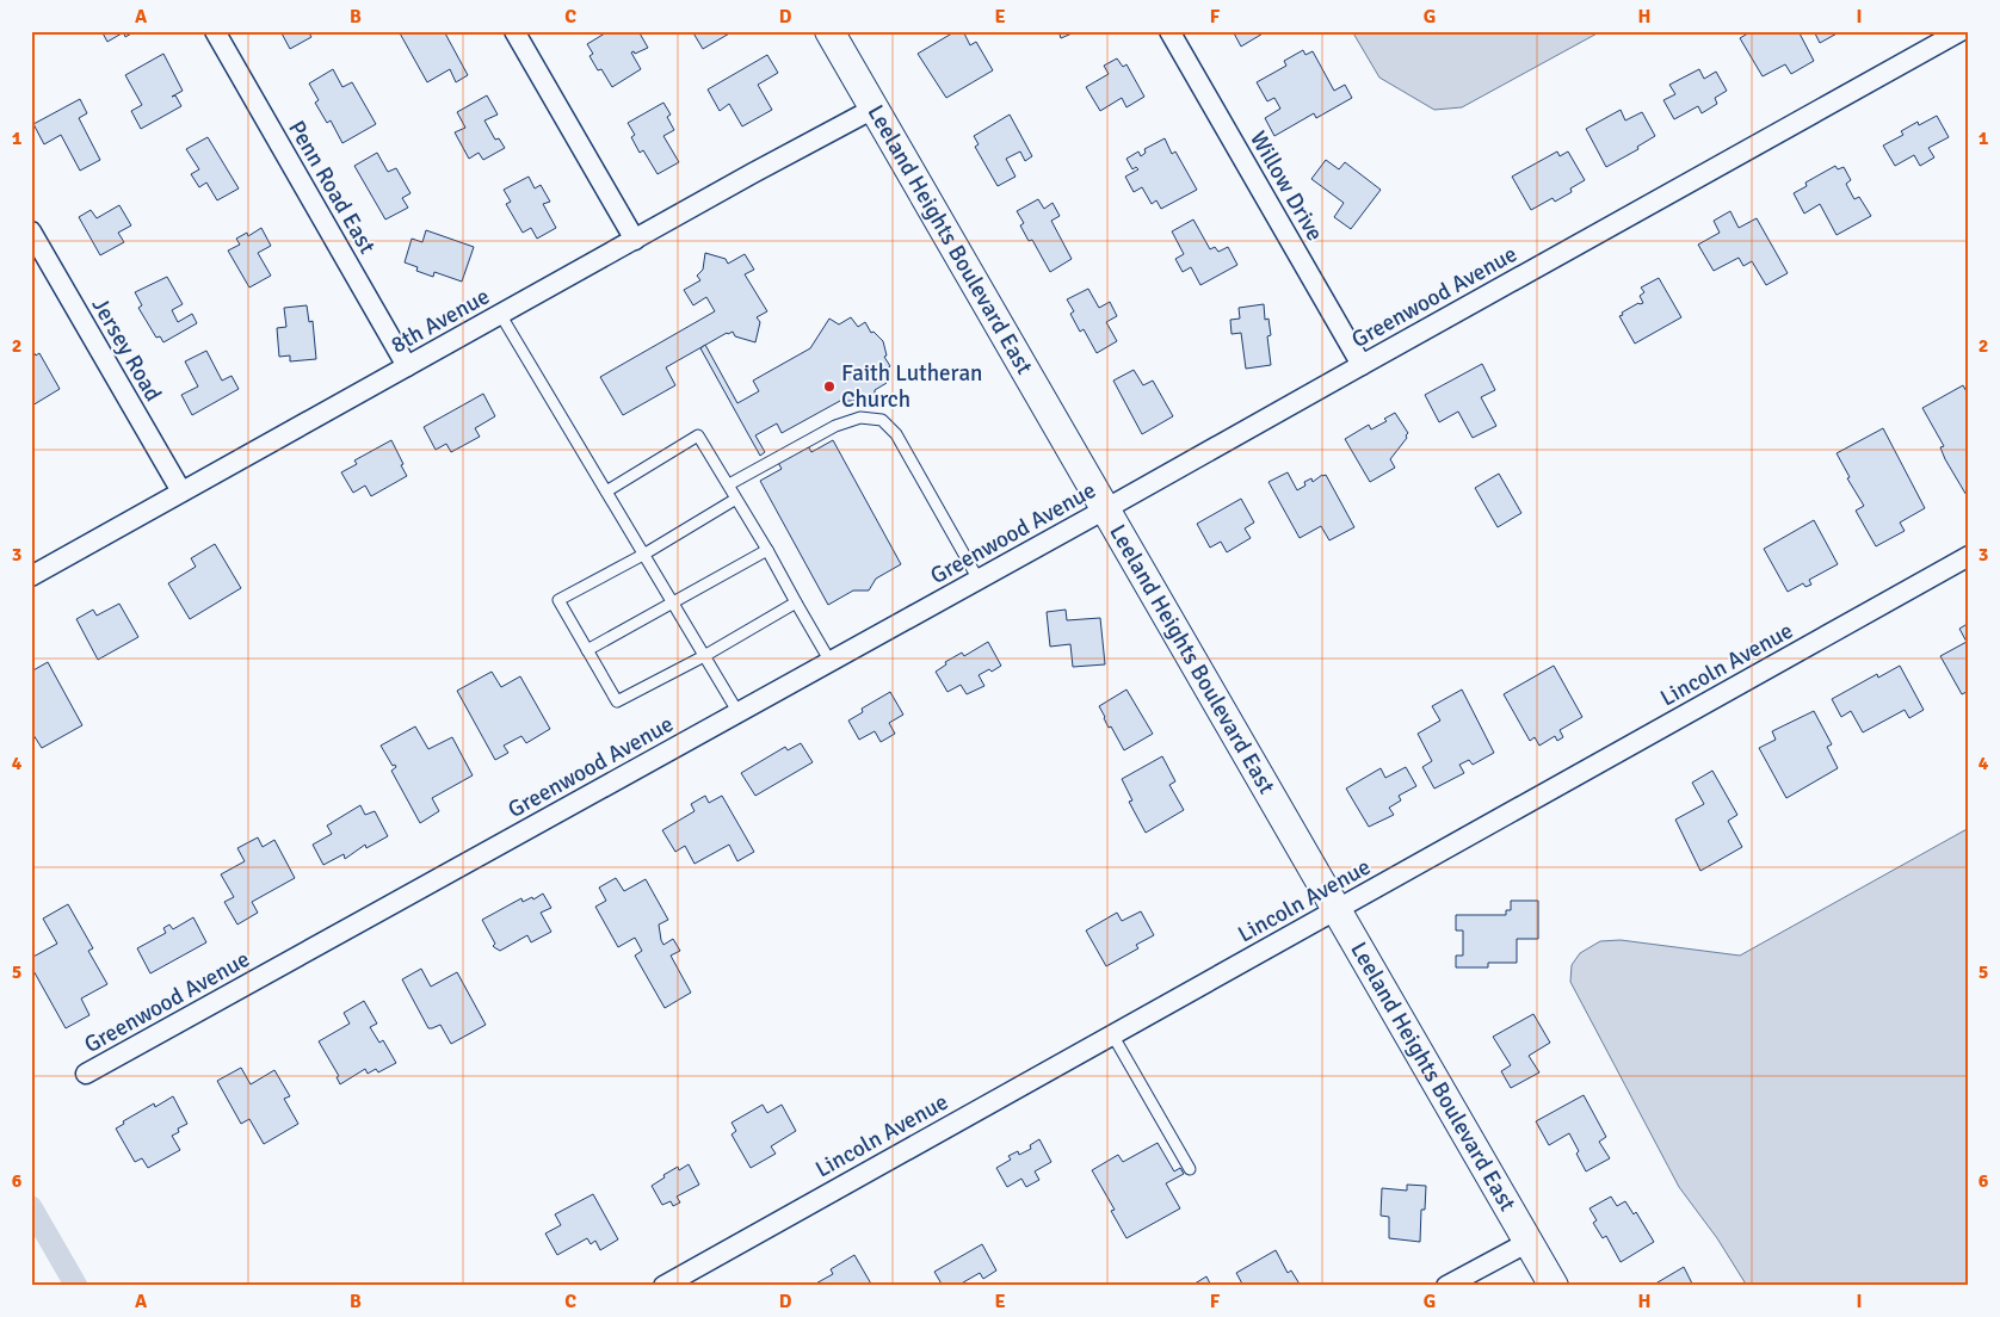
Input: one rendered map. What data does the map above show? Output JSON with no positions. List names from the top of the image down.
{
  "streets": {
    "main road": ["Leeland Heights Boulevard East"],
    "street": [
      "Willow Drive",
      "Penn Road East",
      "Greenwood Avenue",
      "8th Avenue",
      "Jersey Road",
      "Lincoln Avenue"
    ]
  },
  "crossings": [
    ["Willow Drive", "Greenwood Avenue"],
    ["Penn Road East", "8th Avenue"],
    ["Leeland Heights Boulevard East", "Greenwood Avenue"],
    ["Leeland Heights Boulevard East", "8th Avenue"],
    ["Leeland Heights Boulevard East", "Lincoln Avenue"],
    ["8th Avenue", "Jersey Road"]
  ],
  "places": ["Faith Lutheran Church"],
  "grid": {
    "columns": [
      "A",
      "B",
      "C",
      "D",
      "E",
      "F",
      "G",
      "H",
      "I"
    ],
    "rows": [
      "1",
      "2",
      "3",
      "4",
      "5",
      "6"
    ]
  }
}
